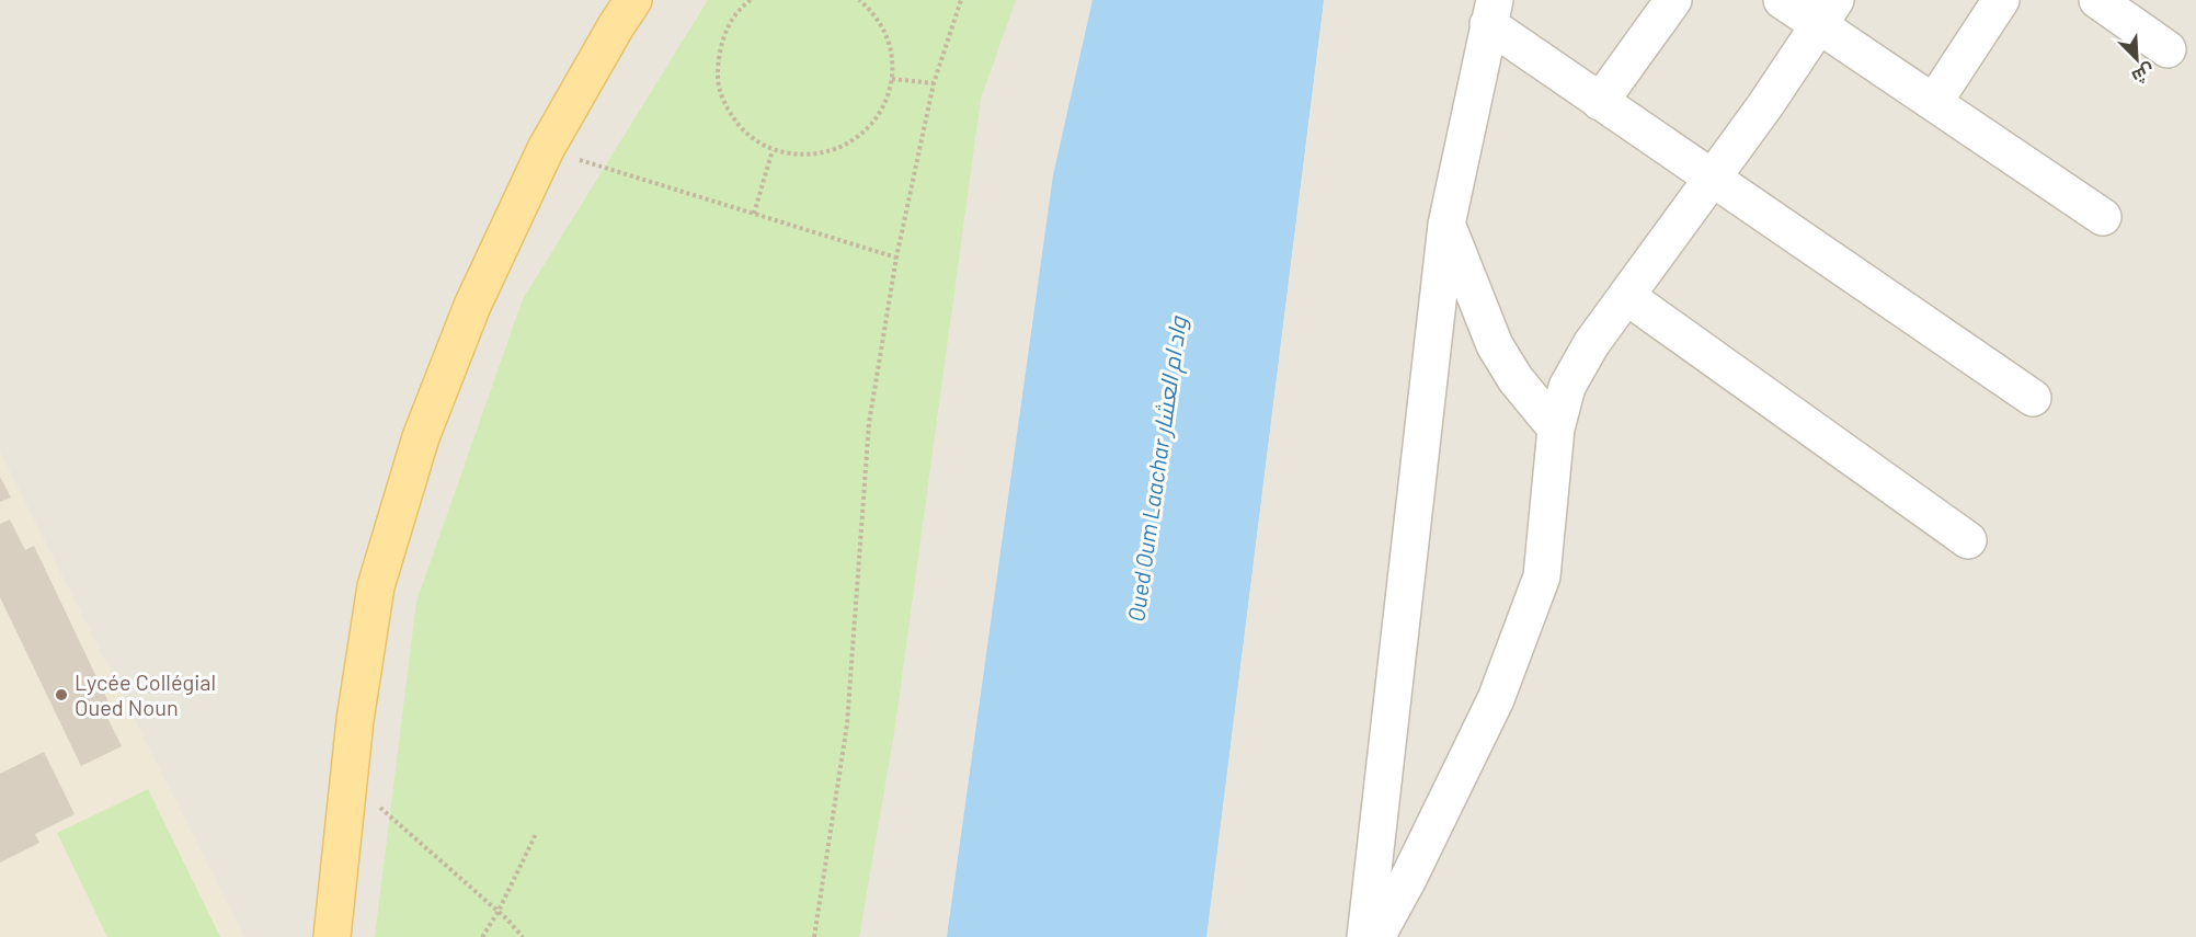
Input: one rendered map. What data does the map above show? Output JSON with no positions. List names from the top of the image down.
{
  "water": ["Oued Oum Laachar واد ام العشار"],
  "places": ["Lycée Collégial Oued Noun"],
  "north": "bottom right"
}
